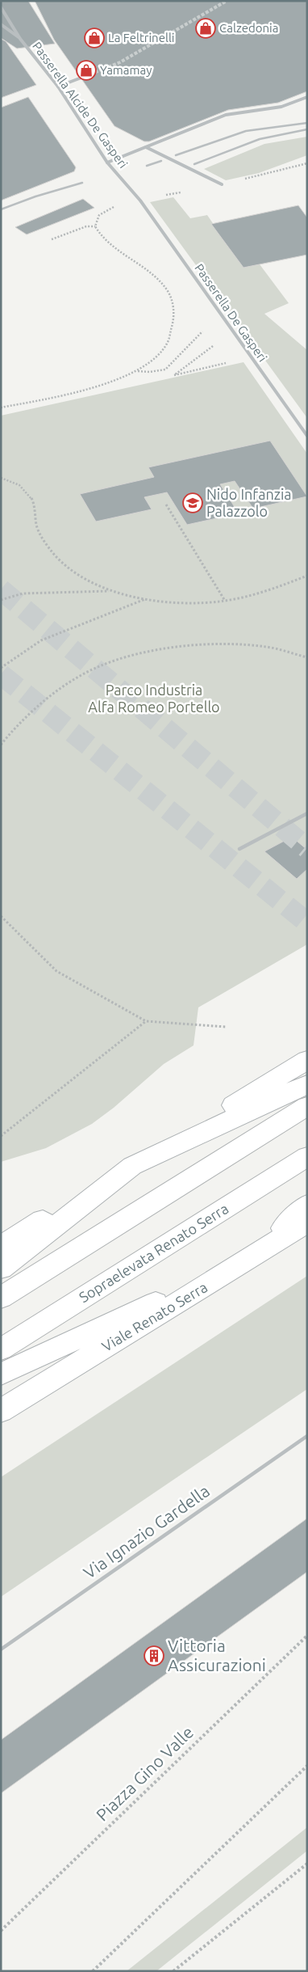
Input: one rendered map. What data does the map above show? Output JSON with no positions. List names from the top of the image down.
{
  "streets": {
    "main road": ["Sopraelevata Renato Serra", "Viale Renato Serra"],
    "street": ["Passerella Alcide De Gasperi", "Passerella De Gasperi"],
    "lane": ["Via Ignazio Gardella"],
    "path": ["Piazza Gino Valle"]
  },
  "crossings": [
    ["Passerella Alcide De Gasperi", "Passerella De Gasperi"]
  ],
  "parks": ["Parco Industria Alfa Romeo Portello"],
  "places": {
    "shop": ["Calzedonia", "La Feltrinelli", "Yamamay"],
    "school or university": ["Nido Infanzia Palazzolo"],
    "building": ["Vittoria Assicurazioni"]
  }
}
